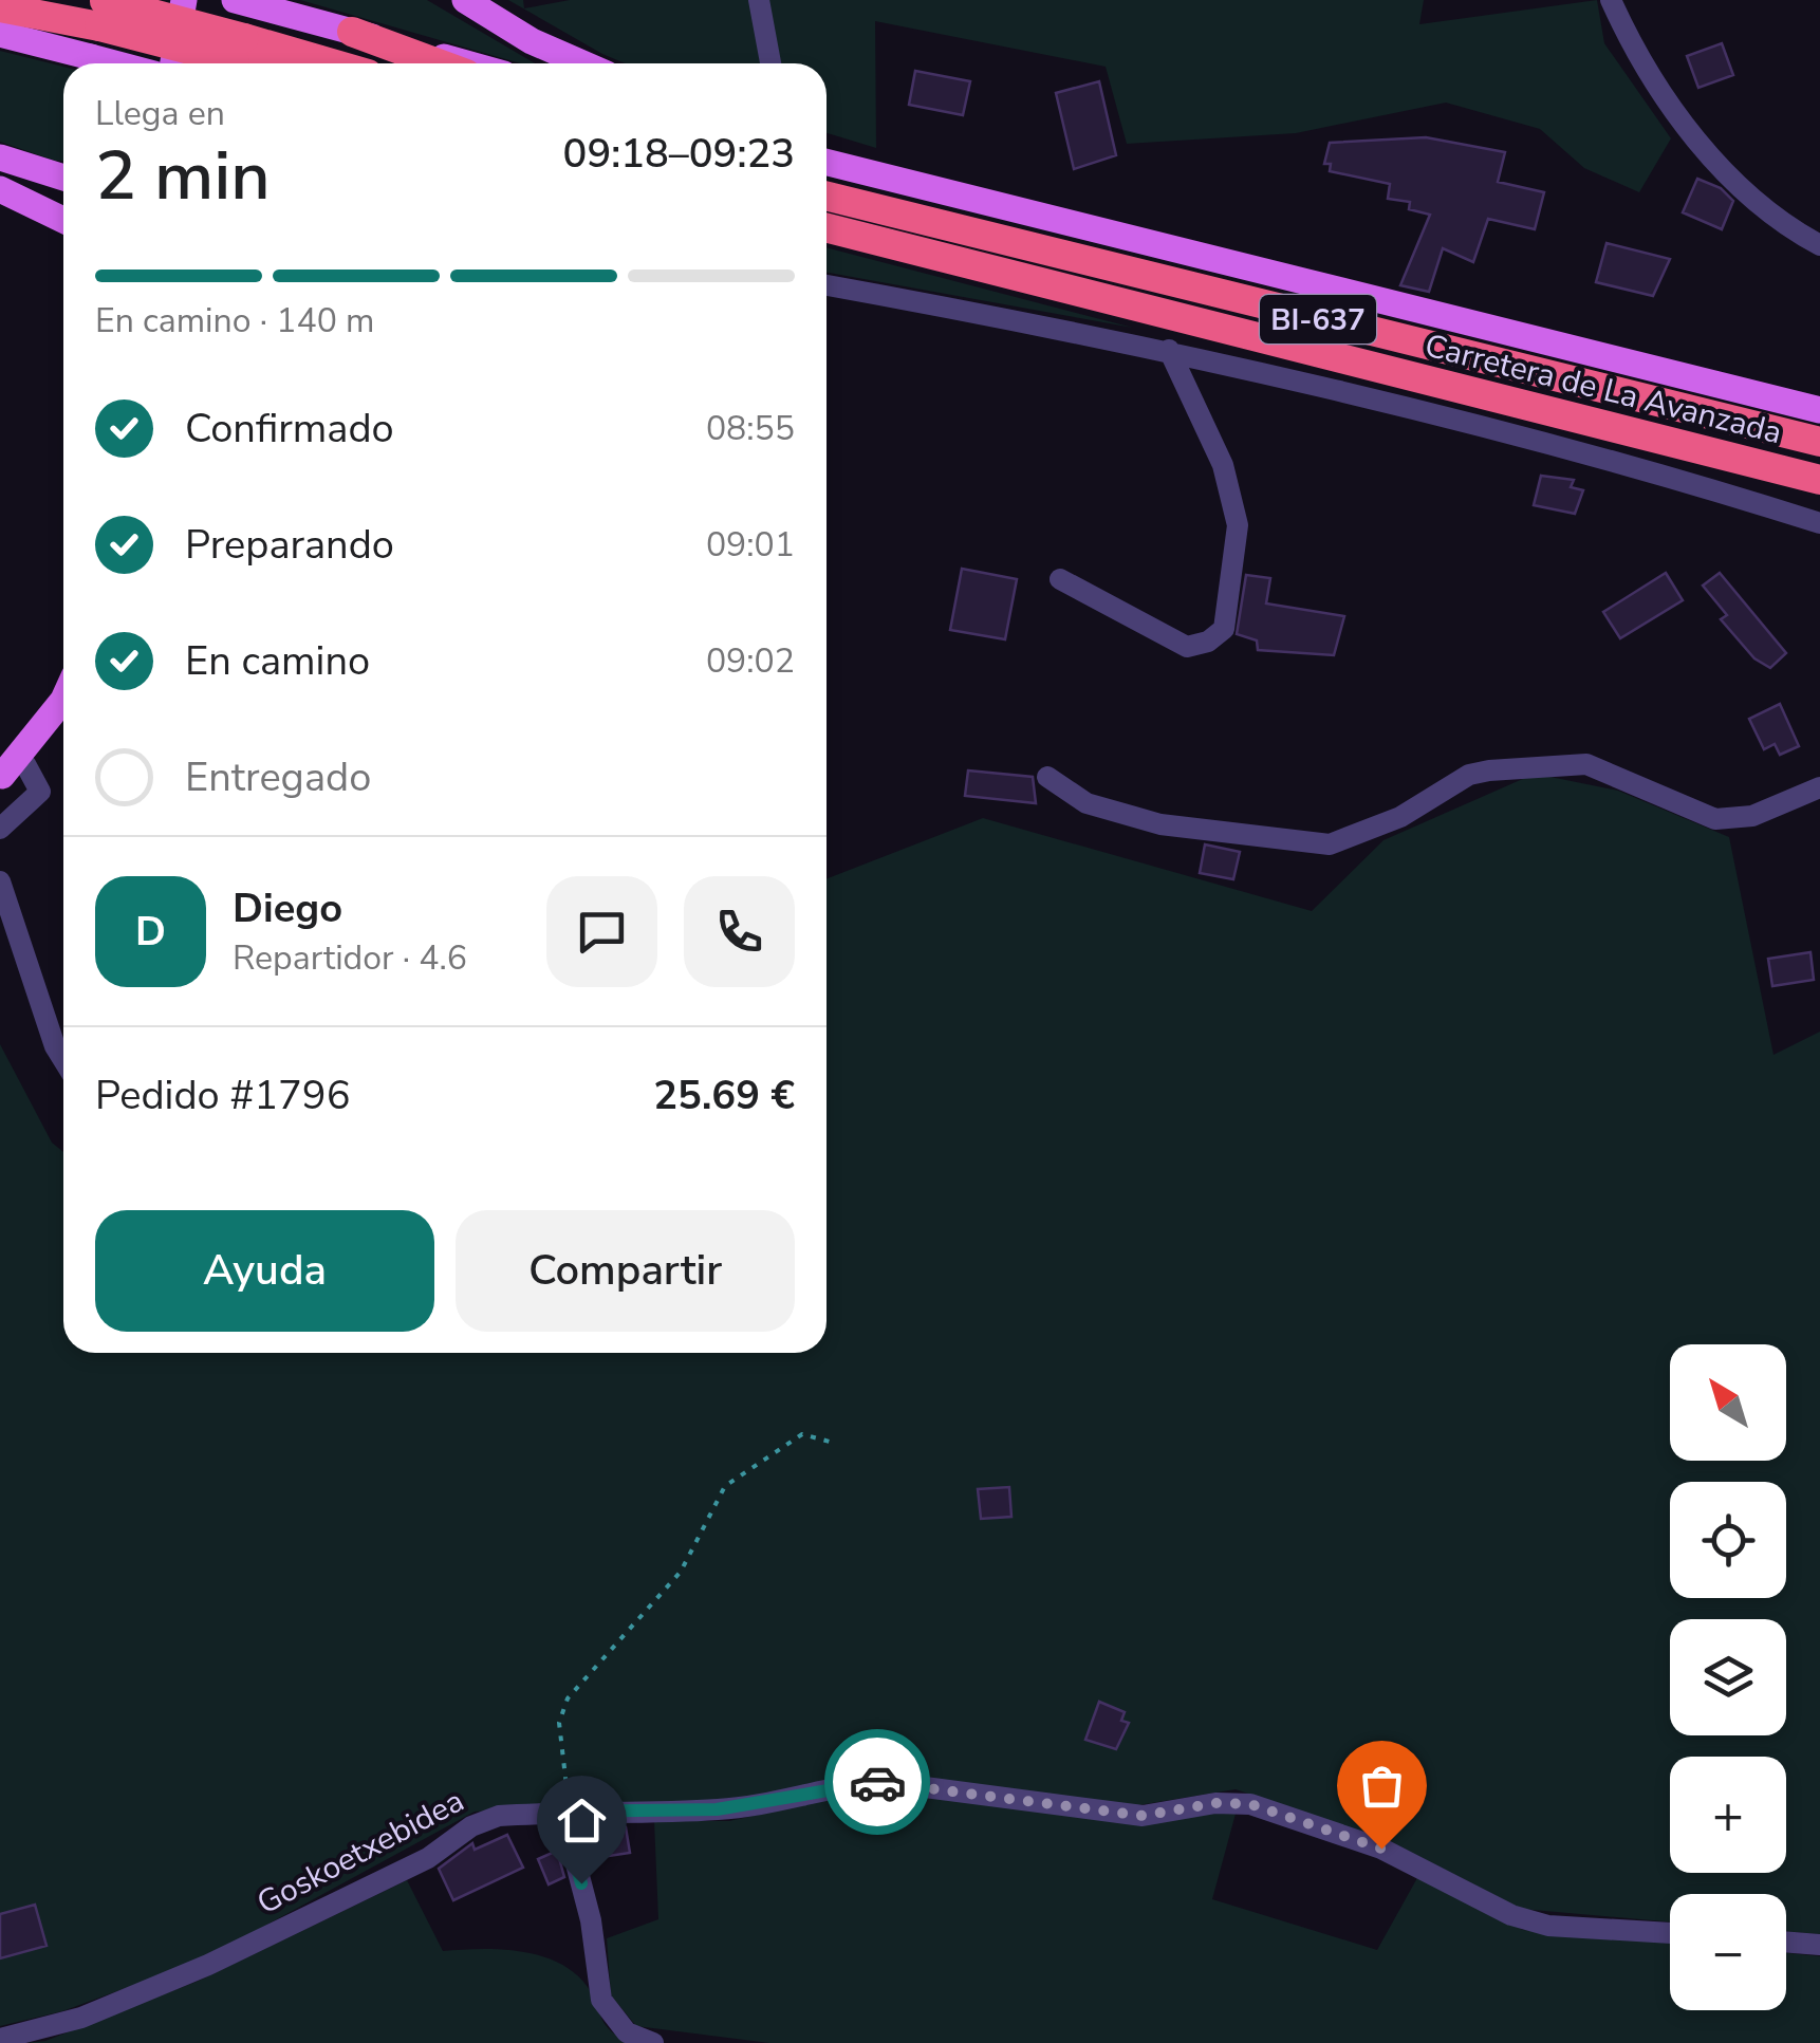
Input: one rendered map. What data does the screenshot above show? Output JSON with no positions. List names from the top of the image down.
{
  "streets": {
    "highway": ["BI-637", "Carretera de La Avanzada"],
    "street": ["Goskoetxebidea"]
  },
  "north": "top left",
  "page": {
    "heading": ["2 min", "Llega en", "09:18–09:23"],
    "panel": [
      "Diego",
      "Repartidor · 4.6",
      "Pedido #1796",
      "25.69 €"
    ],
    "bar": "En camino · 140 m",
    "list": [
      ["Confirmado", "08:55"],
      ["Preparando", "09:01"],
      ["En camino", "09:02"],
      "Entregado"
    ],
    "round": "D",
    "buttons": ["Ayuda", "Compartir"],
    "map_buttons": ["+", "−"]
  }
}
